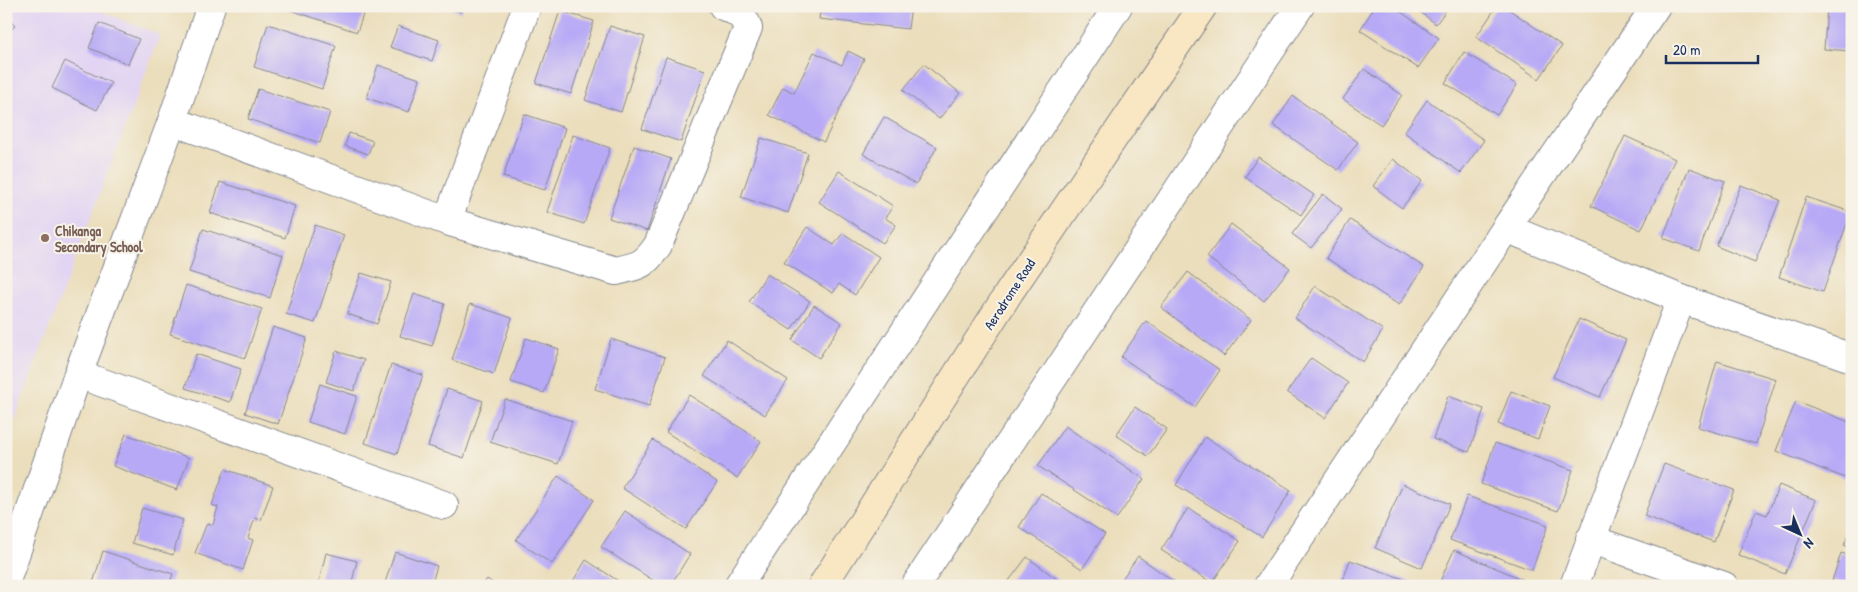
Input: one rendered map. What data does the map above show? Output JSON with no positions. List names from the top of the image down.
{
  "streets": {
    "street": ["Aerodrome Road"]
  },
  "places": ["Chikanga Secondary School"],
  "scale_bar": "20 m",
  "north": "bottom right"
}
